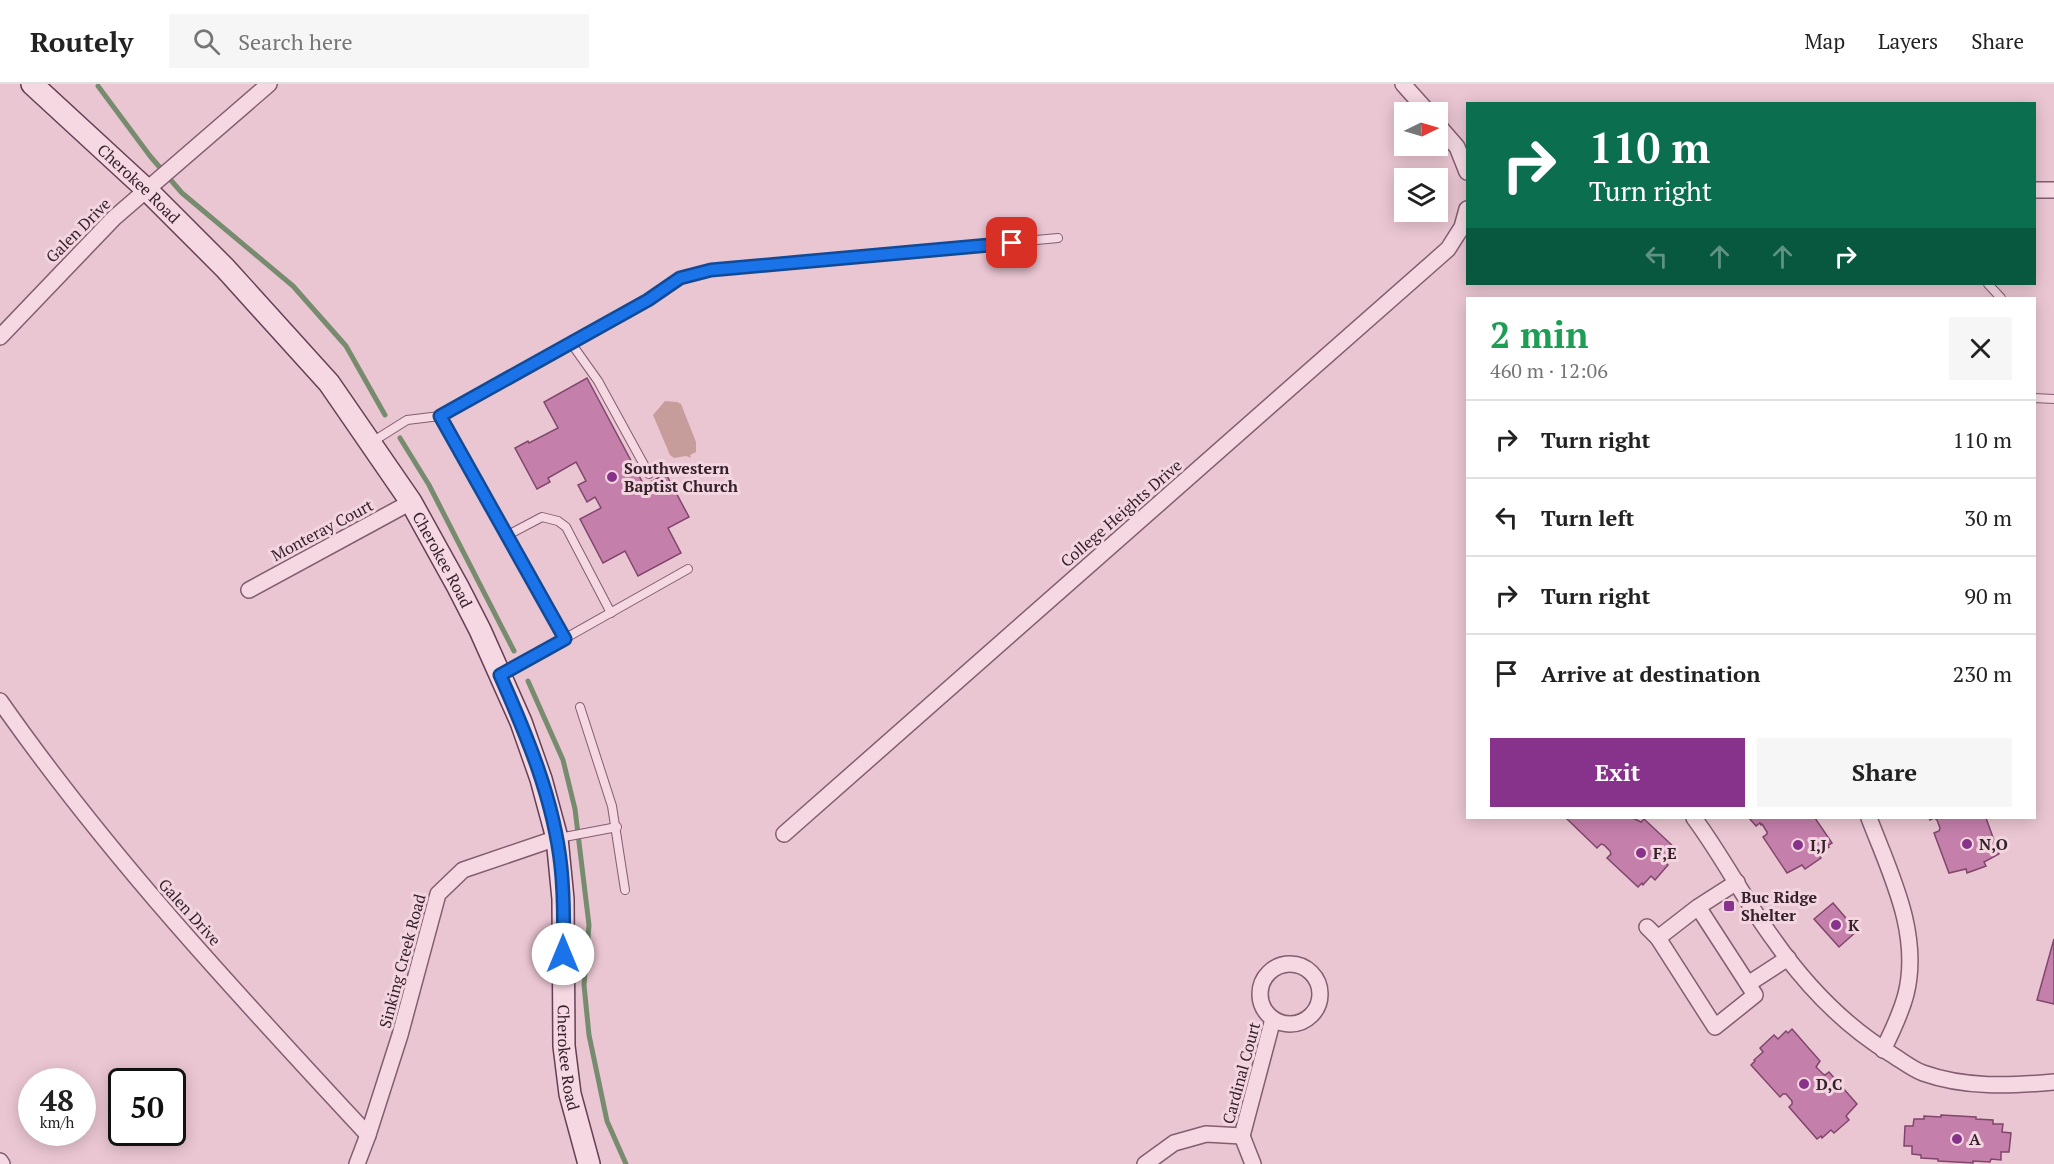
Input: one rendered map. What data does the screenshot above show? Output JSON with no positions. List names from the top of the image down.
{
  "streets": {
    "main road": ["Cherokee Road"],
    "street": [
      "Galen Drive",
      "College Heights Drive",
      "Monteray Court",
      "Sinking Creek Road",
      "Cardinal Court"
    ]
  },
  "crossings": [
    ["Cherokee Road", "Galen Drive"],
    ["Cherokee Road", "Monteray Court"],
    ["Cherokee Road", "Sinking Creek Road"],
    ["Galen Drive", "Sinking Creek Road"]
  ],
  "places": {
    "other": [
      "Southwestern Baptist Church",
      "N,O",
      "I,J",
      "F,E",
      "K",
      "D,C",
      "A"
    ],
    "transit": ["Buc Ridge Shelter"]
  },
  "north": "right",
  "page": {
    "header": "Routely",
    "search": "Search here",
    "nav": ["Map", "Layers", "Share"],
    "turn": ["110 m", "Turn right"],
    "heading": ["2 min", "460 m · 12:06"],
    "list": [
      {
        "name": "Turn right",
        "value": "110 m"
      },
      {
        "name": "Turn left",
        "value": "30 m"
      },
      {
        "name": "Turn right",
        "value": "90 m"
      },
      {
        "name": "Arrive at destination",
        "value": "230 m"
      }
    ],
    "buttons": ["Exit", "Share"],
    "speed": "48 km/h",
    "limit": "50"
  }
}
